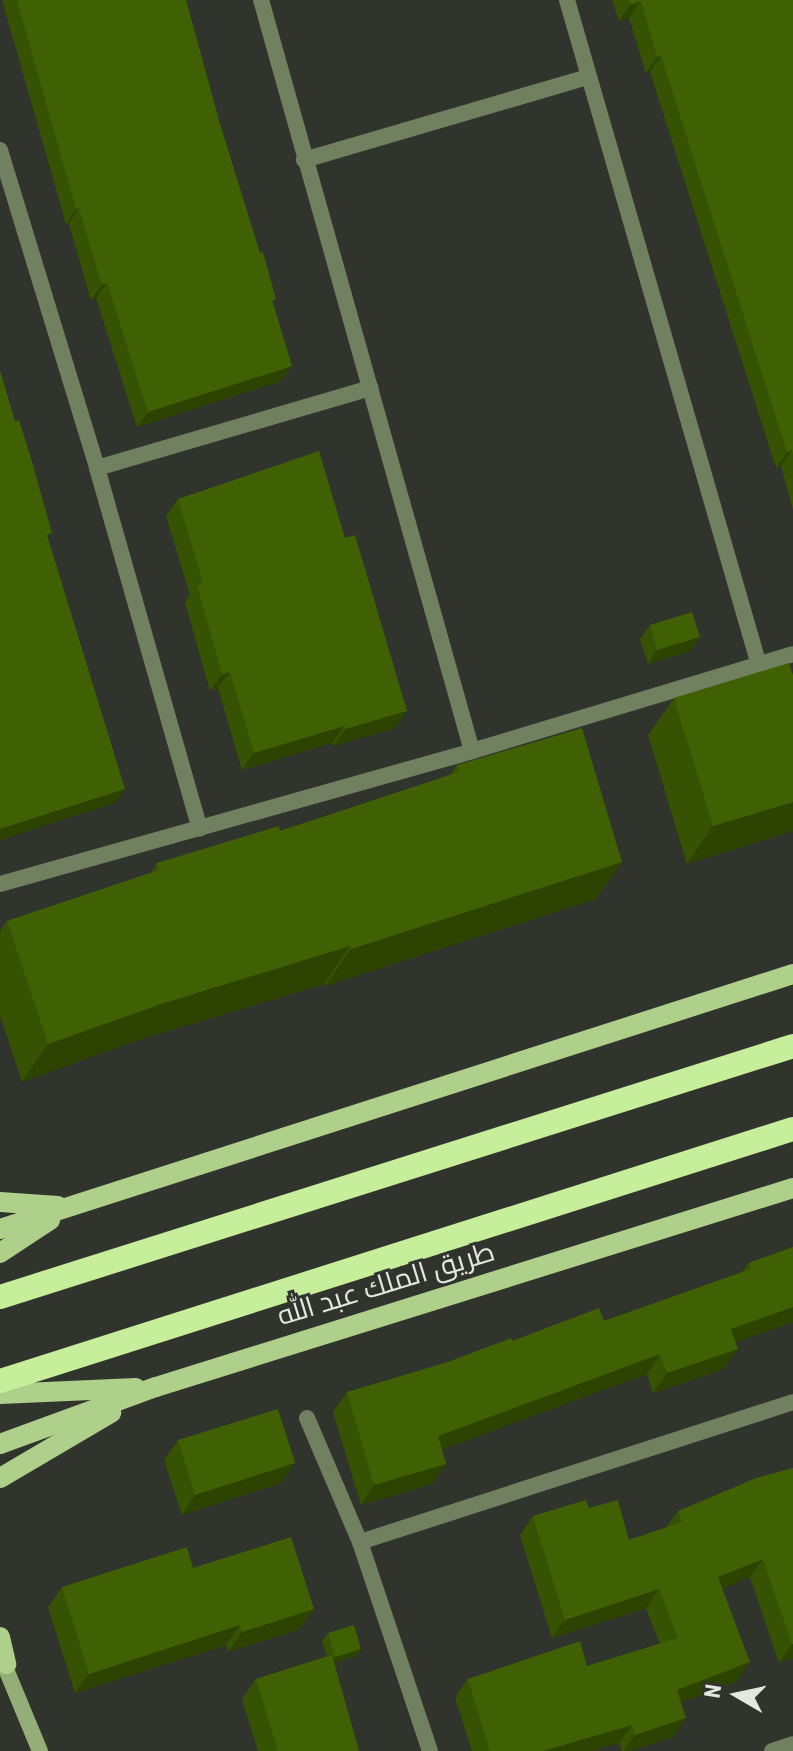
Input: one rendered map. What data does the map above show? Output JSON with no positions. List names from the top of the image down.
{
  "streets": {
    "highway": ["طريق الملك عبد الله"]
  },
  "north": "left"
}
